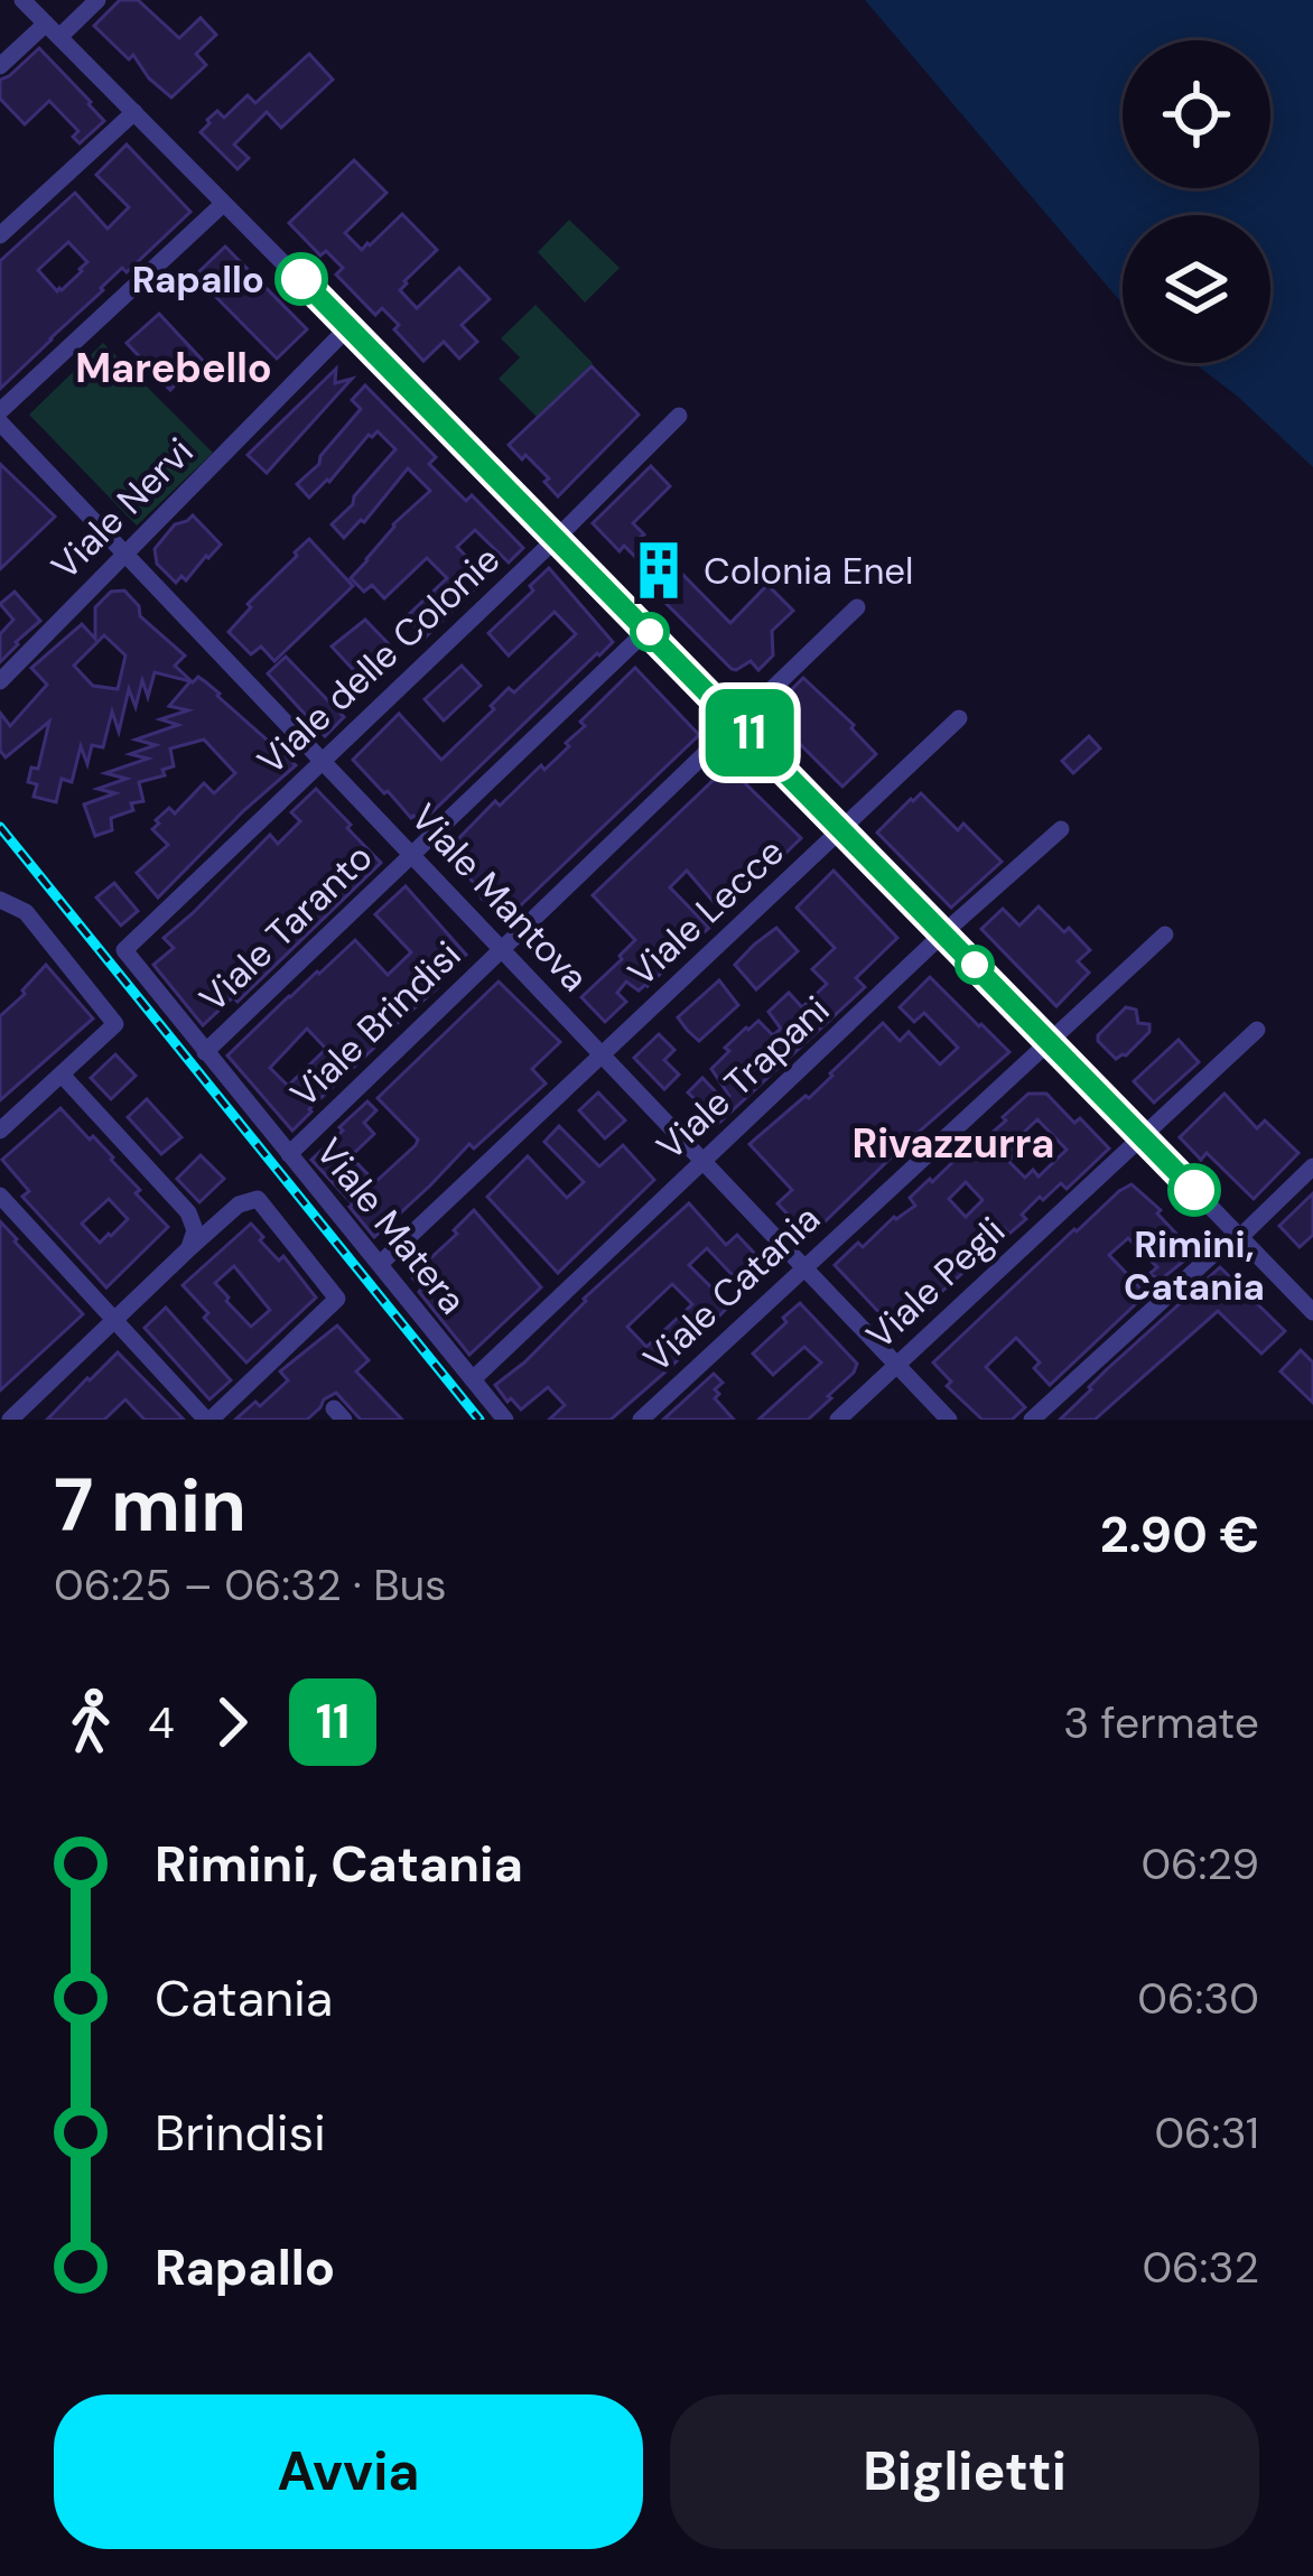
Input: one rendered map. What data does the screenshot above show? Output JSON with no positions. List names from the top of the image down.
{
  "streets": {
    "street": [
      "Viale Nervi",
      "Viale delle Colonie",
      "Viale Mantova",
      "Viale Lecce",
      "Viale Taranto",
      "Viale Brindisi",
      "Viale Trapani",
      "Viale Matera",
      "Viale Pegli",
      "Viale Catania"
    ]
  },
  "crossings": [
    ["Viale Nervi", "Viale Mantova"],
    ["Viale delle Colonie", "Viale Mantova"],
    ["Viale delle Colonie", "Viale Matera"],
    ["Viale Mantova", "Viale Lecce"],
    ["Viale Mantova", "Viale Taranto"],
    ["Viale Mantova", "Viale Brindisi"],
    ["Viale Mantova", "Viale Trapani"],
    ["Viale Mantova", "Viale Pegli"],
    ["Viale Mantova", "Viale Catania"],
    ["Viale Lecce", "Viale Matera"],
    ["Viale Taranto", "Viale Matera"],
    ["Viale Brindisi", "Viale Matera"],
    ["Viale Trapani", "Viale Matera"]
  ],
  "districts": ["Marebello", "Rivazzurra"],
  "places": {
    "other": ["Rapallo", "Rimini, Catania"],
    "building": ["Colonia Enel"]
  },
  "lines": ["bus line 11"],
  "page": {
    "on_map": "11",
    "heading": ["7 min", "06:25 – 06:32 · Bus", "2.90 €"],
    "legs": ["4", "11", "3 fermate"],
    "list": [
      {
        "name": "Rimini, Catania",
        "value": "06:29"
      },
      {
        "name": "Catania",
        "value": "06:30"
      },
      {
        "name": "Brindisi",
        "value": "06:31"
      },
      {
        "name": "Rapallo",
        "value": "06:32"
      }
    ],
    "buttons": ["Avvia", "Biglietti"]
  }
}
